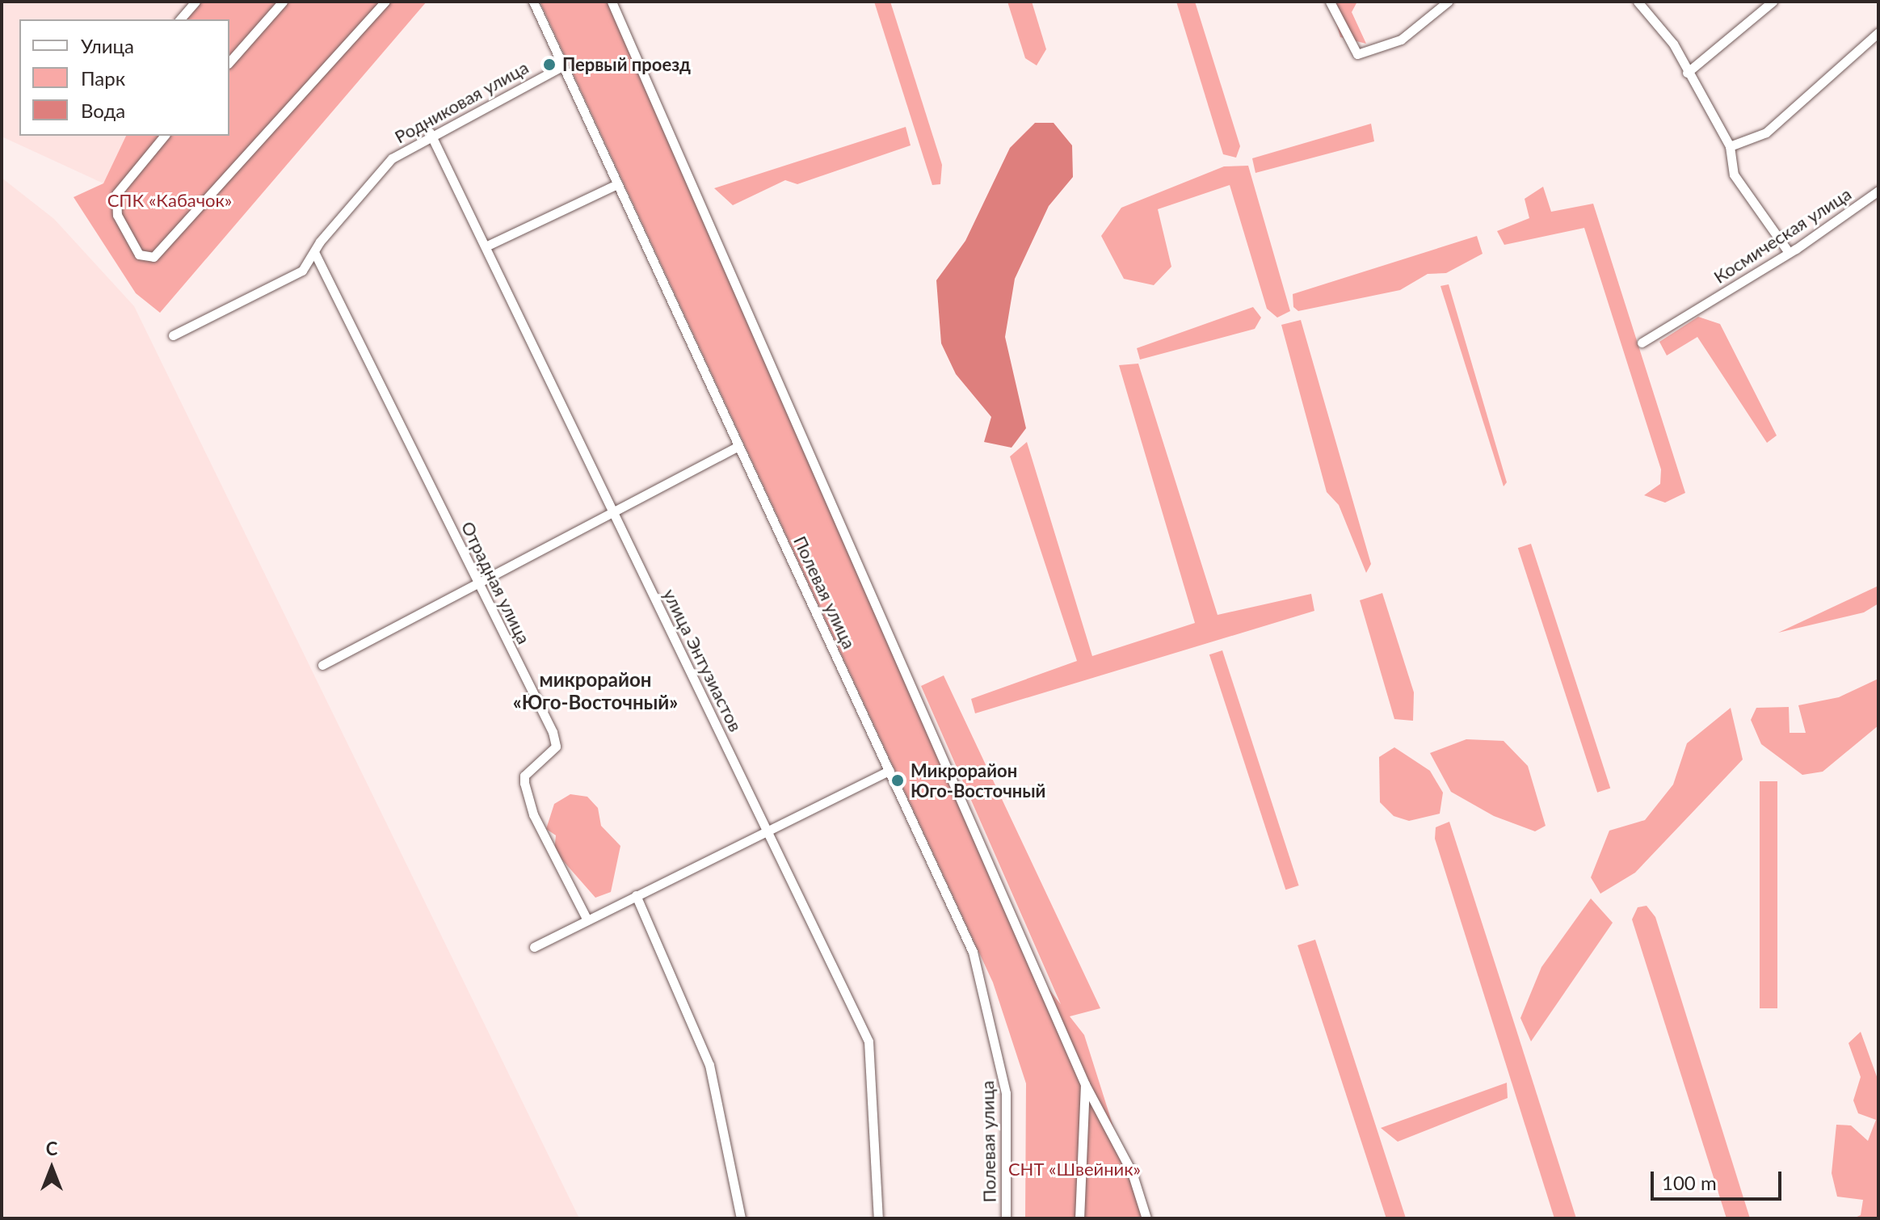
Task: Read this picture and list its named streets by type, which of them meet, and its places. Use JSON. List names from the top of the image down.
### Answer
{
  "streets": {
    "street": [
      "Родниковая улица",
      "Космическая улица",
      "Отрадная улица",
      "Полевая улица",
      "улица Энтузиастов"
    ]
  },
  "crossings": [
    ["Родниковая улица", "Отрадная улица"],
    ["Родниковая улица", "Полевая улица"],
    ["Родниковая улица", "улица Энтузиастов"]
  ],
  "districts": ["микрорайон «Юго-Восточный»"],
  "parks": ["СПК «Кабачок»", "СНТ «Швейник»"],
  "places": ["Первый проезд", "Микрорайон Юго-Восточный"],
  "legend": ["Улица", "Парк", "Вода"],
  "scale_bar": "100 m",
  "north": "top"
}
